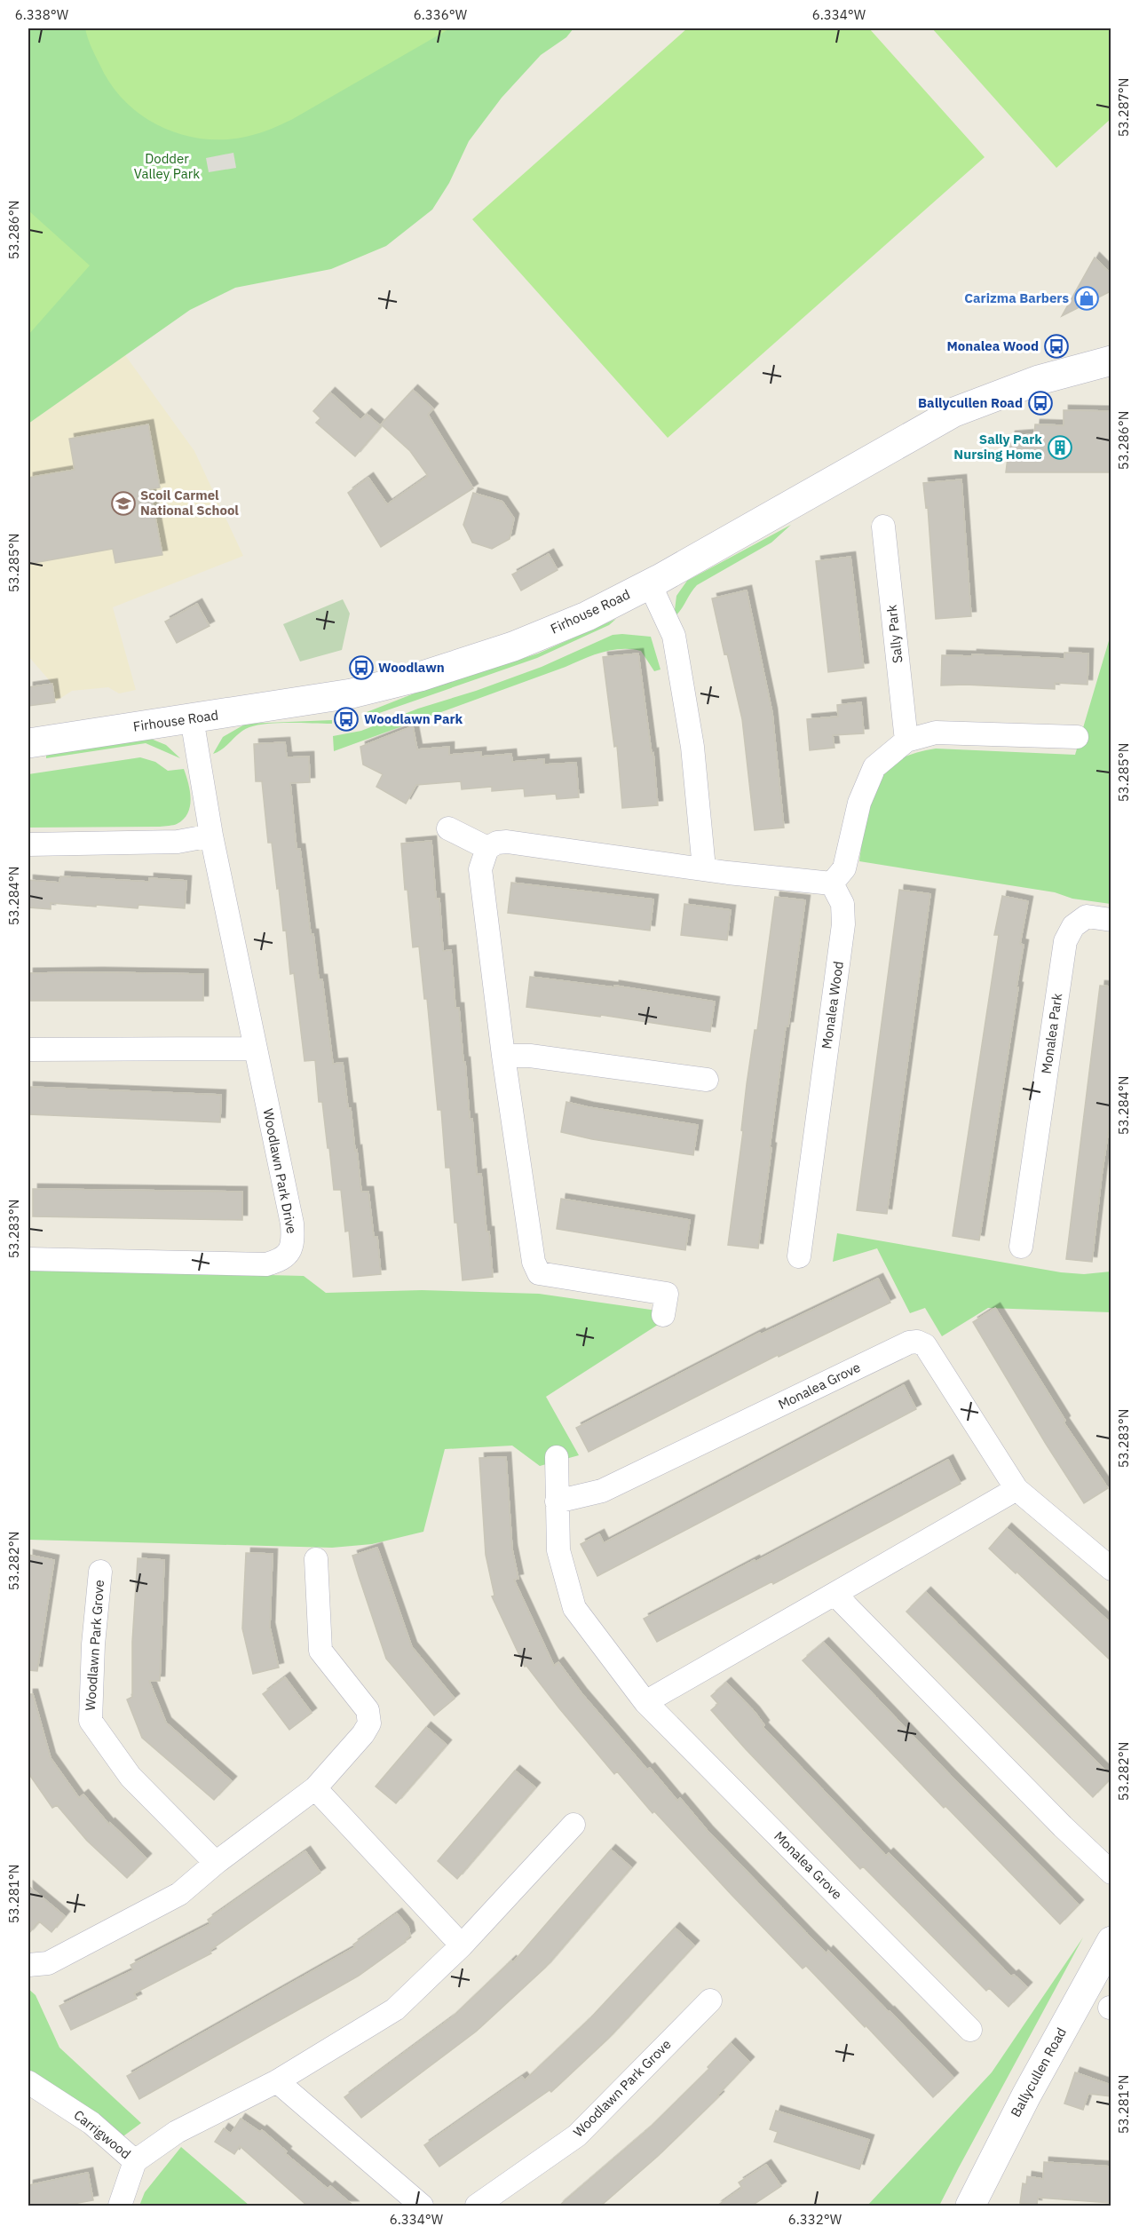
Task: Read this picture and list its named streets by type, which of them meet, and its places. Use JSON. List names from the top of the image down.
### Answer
{
  "streets": {
    "main road": ["Firhouse Road", "Ballycullen Road"],
    "street": [
      "Sally Park",
      "Monalea Wood",
      "Monalea Park",
      "Woodlawn Park Drive",
      "Monalea Grove",
      "Woodlawn Park Grove",
      "Carrigwood"
    ]
  },
  "crossings": [
    ["Firhouse Road", "Woodlawn Park Drive"]
  ],
  "parks": ["Dodder Valley Park"],
  "places": {
    "shop": ["Carizma Barbers"],
    "bus stop": [
      "Monalea Wood",
      "Ballycullen Road",
      "Woodlawn",
      "Woodlawn Park"
    ],
    "building": ["Sally Park Nursing Home"],
    "school or university": ["Scoil Carmel National School"]
  },
  "coordinates": [
    "6.338°W",
    "6.336°W",
    "6.334°W",
    "53.287°N",
    "53.286°N",
    "53.285°N",
    "53.284°N",
    "53.283°N",
    "53.282°N",
    "53.281°N",
    "6.332°W"
  ]
}
